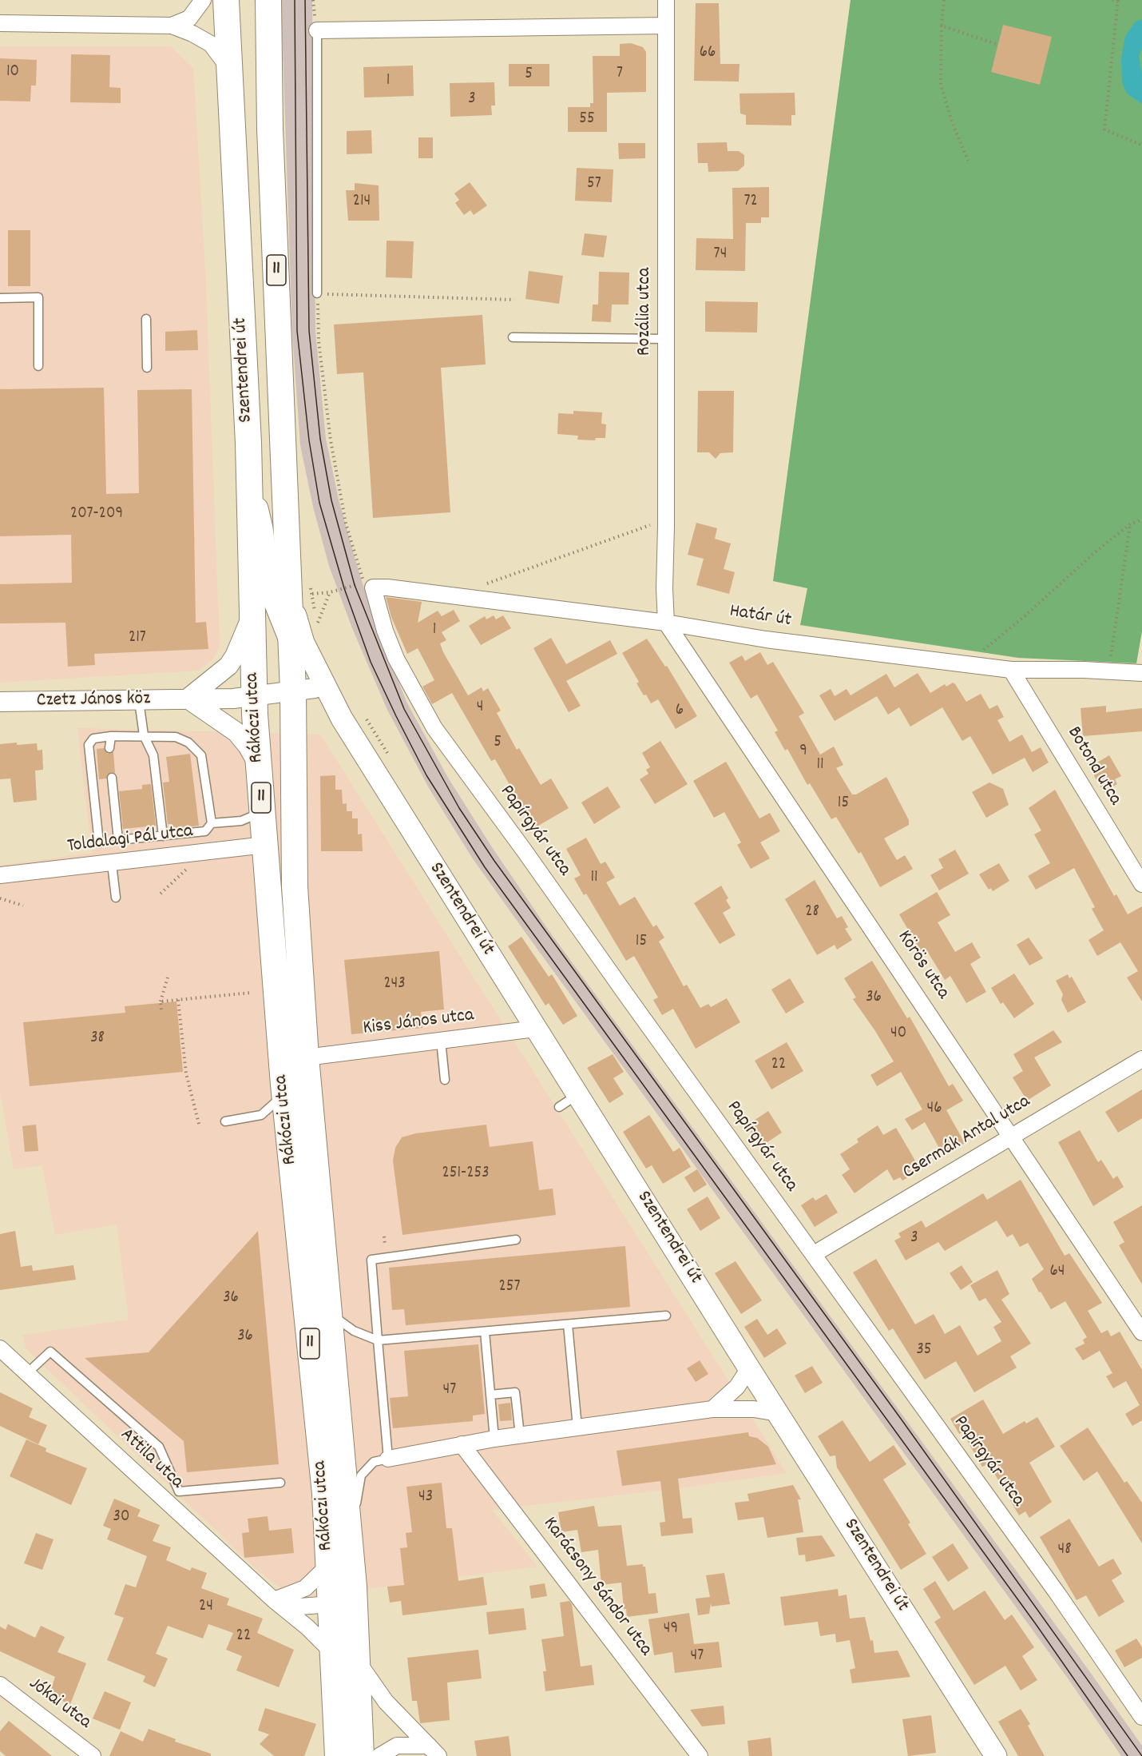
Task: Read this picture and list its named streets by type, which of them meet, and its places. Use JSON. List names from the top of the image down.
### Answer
{
  "streets": {
    "main road": ["11", "Szentendrei út", "Rákóczi utca"],
    "street": [
      "Rozália utca",
      "Határ út",
      "Czetz János köz",
      "Botond utca",
      "Papírgyár utca",
      "Toldalagi Pál utca",
      "Körös utca",
      "Kiss János utca",
      "Csermák Antal utca",
      "Attila utca",
      "Karácsony Sándor utca",
      "Jókai utca"
    ]
  },
  "crossings": [
    ["Rozália utca", "Határ út"],
    ["Rozália utca", "Körös utca"],
    ["Szentendrei út", "Czetz János köz"],
    ["Szentendrei út", "Rákóczi utca"],
    ["Szentendrei út", "Kiss János utca"],
    ["Határ út", "Botond utca"],
    ["Határ út", "Papírgyár utca"],
    ["Határ út", "Körös utca"],
    ["Czetz János köz", "Rákóczi utca"],
    ["Rákóczi utca", "Toldalagi Pál utca"],
    ["Rákóczi utca", "Kiss János utca"],
    ["Rákóczi utca", "Attila utca"],
    ["Papírgyár utca", "Csermák Antal utca"],
    ["Körös utca", "Csermák Antal utca"]
  ],
  "house_numbers": [
    "66",
    "10",
    "7",
    "5",
    "1",
    "3",
    "55",
    "57",
    "214",
    "72",
    "74",
    "207-209",
    "1",
    "217",
    "4",
    "6",
    "5",
    "9",
    "11",
    "15",
    "11",
    "28",
    "15",
    "243",
    "36",
    "40",
    "38",
    "22",
    "46",
    "251-253",
    "3",
    "64",
    "257",
    "36",
    "36",
    "35",
    "47",
    "43",
    "30",
    "48",
    "24",
    "49",
    "22",
    "47"
  ]
}
